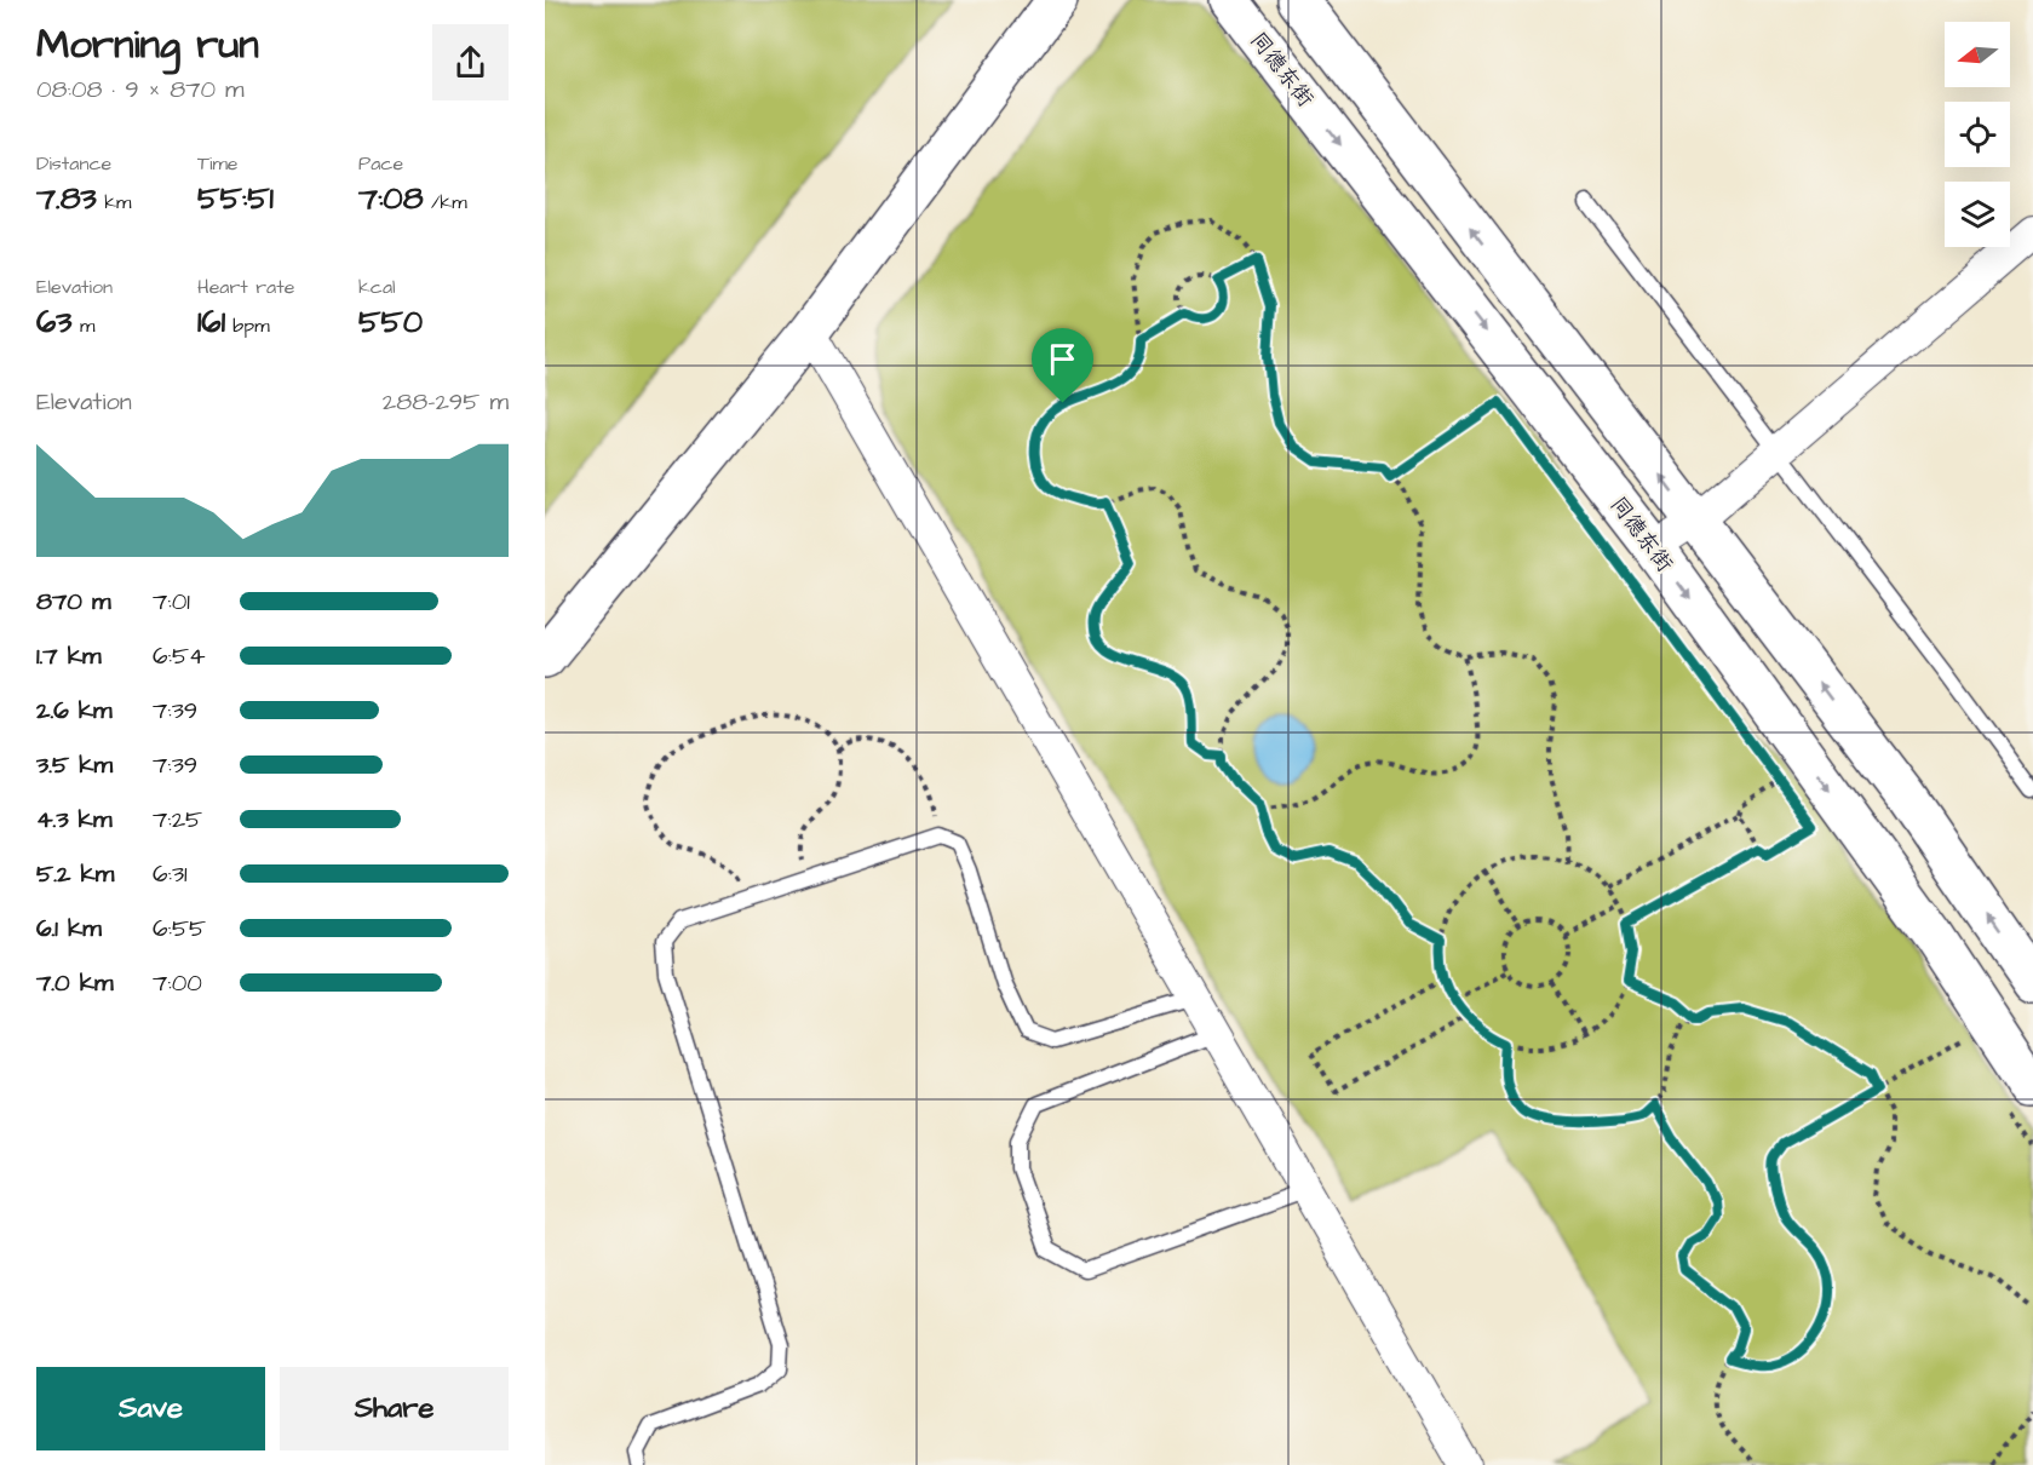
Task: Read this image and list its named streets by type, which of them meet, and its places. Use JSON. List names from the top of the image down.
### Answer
{
  "streets": {
    "main road": ["同德东街"]
  },
  "north": "left",
  "page": {
    "heading": ["Morning run", "08:08 · 9 × 870 m"],
    "stats": [
      ["Distance", "7.83 km"],
      ["Time", "55:51"],
      ["Pace", "7:08 /km"],
      ["Elevation", "63 m"],
      ["Heart rate", "161 bpm"],
      ["kcal", "550"]
    ],
    "chart": ["Elevation", "288–295 m"],
    "list": [
      {
        "name": "870 m",
        "note": "7:01"
      },
      {
        "name": "1.7 km",
        "note": "6:54"
      },
      {
        "name": "2.6 km",
        "note": "7:39"
      },
      {
        "name": "3.5 km",
        "note": "7:39"
      },
      {
        "name": "4.3 km",
        "note": "7:25"
      },
      {
        "name": "5.2 km",
        "note": "6:31"
      },
      {
        "name": "6.1 km",
        "note": "6:55"
      },
      {
        "name": "7.0 km",
        "note": "7:00"
      }
    ],
    "buttons": ["Save", "Share"]
  }
}
